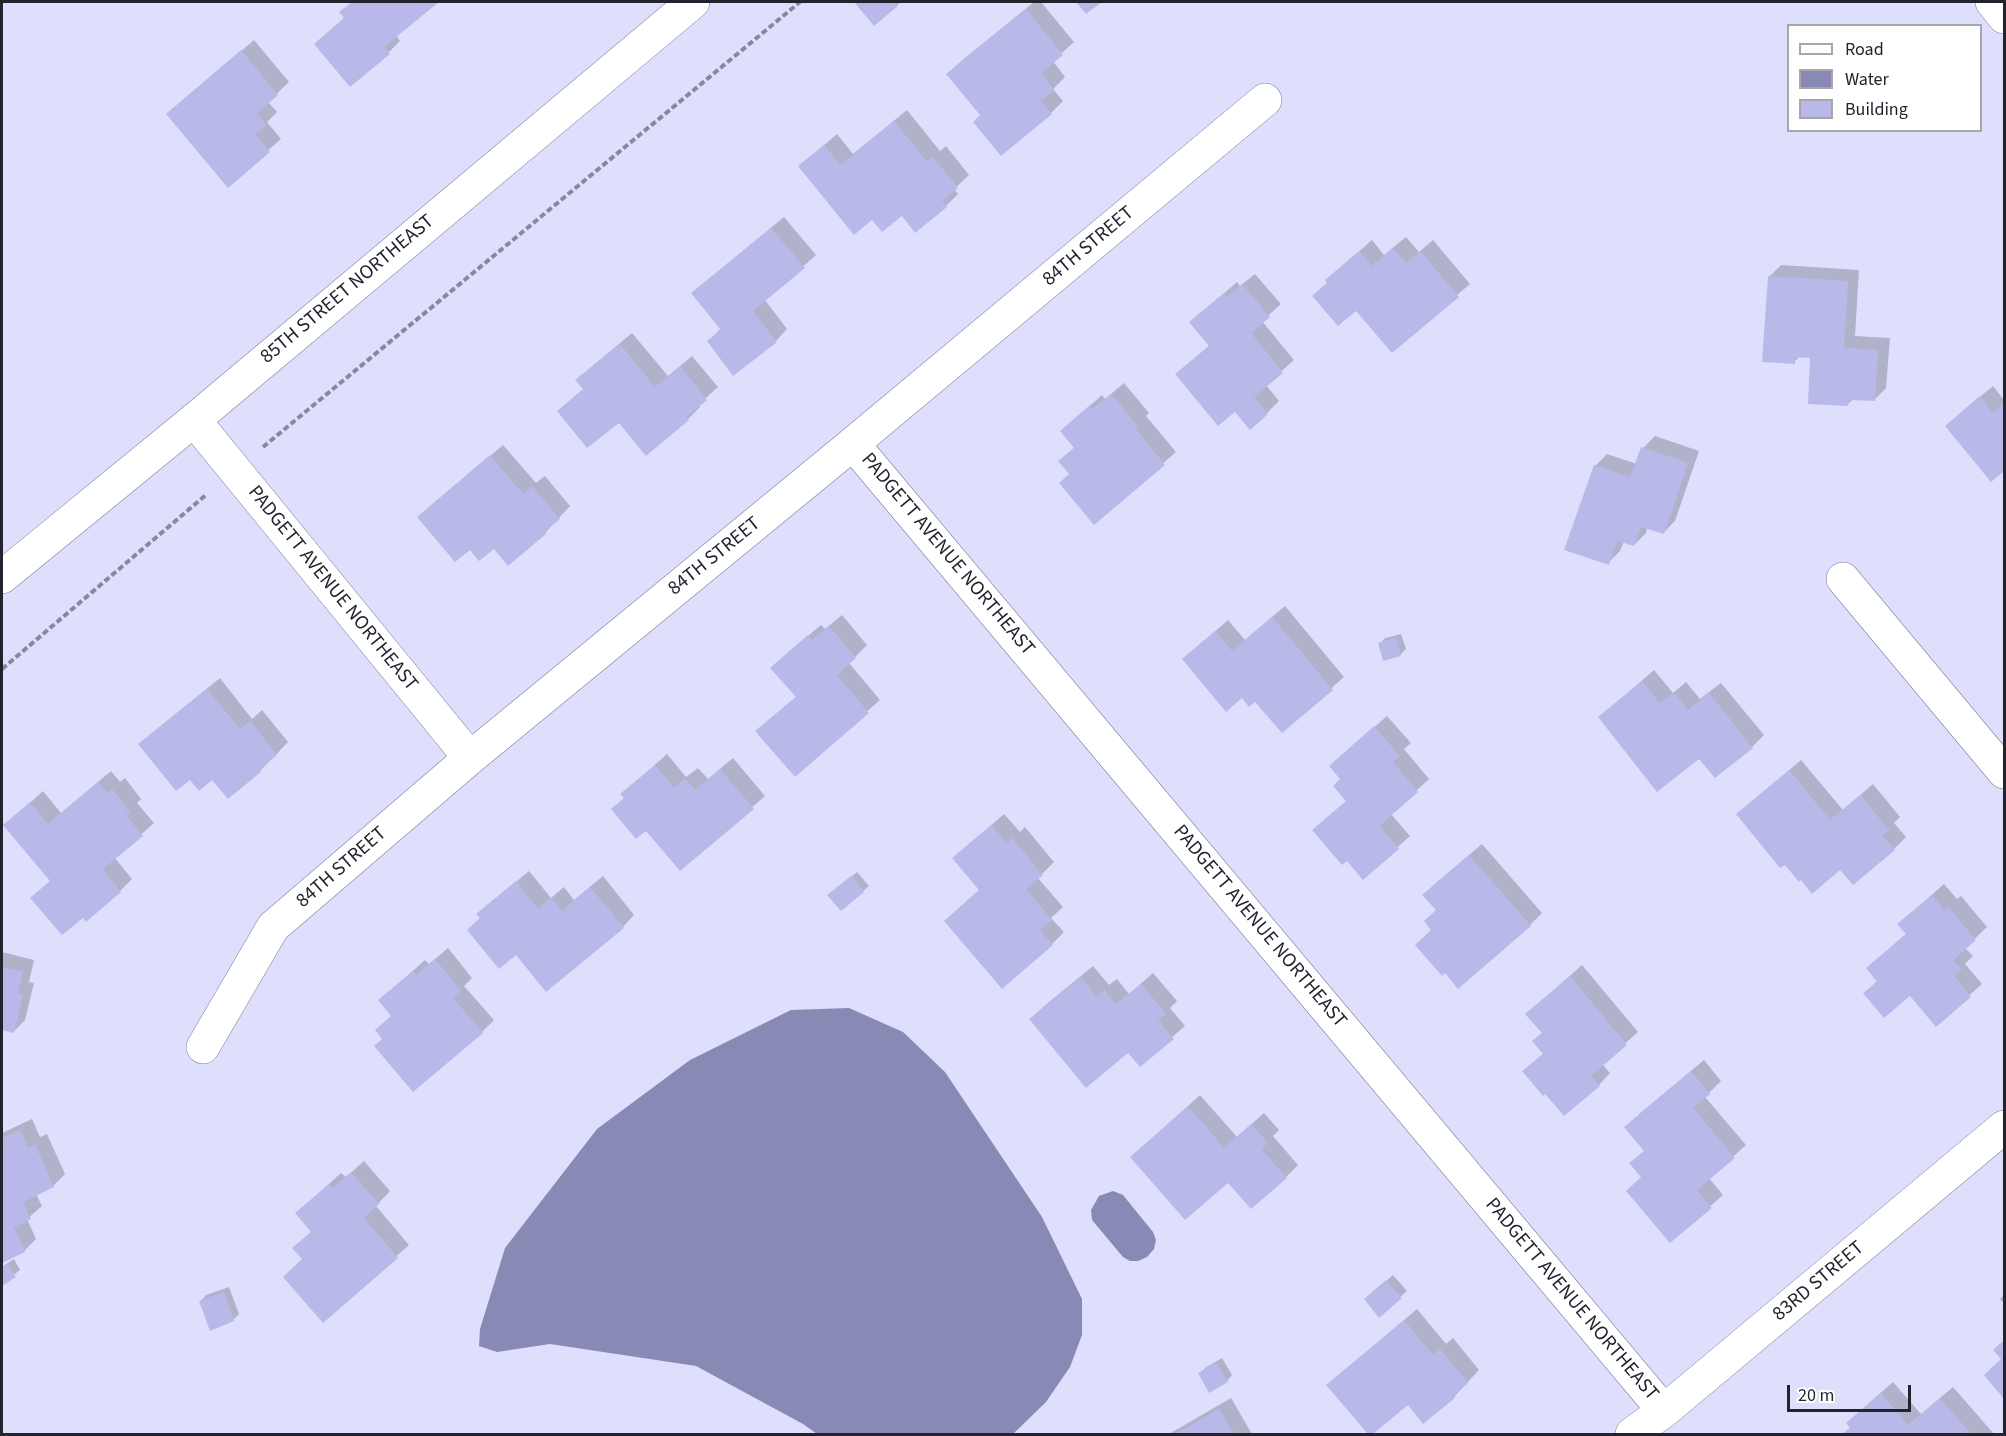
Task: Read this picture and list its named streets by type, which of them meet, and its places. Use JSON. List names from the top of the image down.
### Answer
{
  "streets": {
    "street": [
      "84TH STREET",
      "85TH STREET NORTHEAST",
      "PADGETT AVENUE NORTHEAST",
      "83RD STREET"
    ]
  },
  "crossings": [
    ["84TH STREET", "PADGETT AVENUE NORTHEAST"],
    ["85TH STREET NORTHEAST", "PADGETT AVENUE NORTHEAST"],
    ["PADGETT AVENUE NORTHEAST", "83RD STREET"]
  ],
  "legend": ["Road", "Water", "Building"],
  "scale_bar": "20 m"
}
